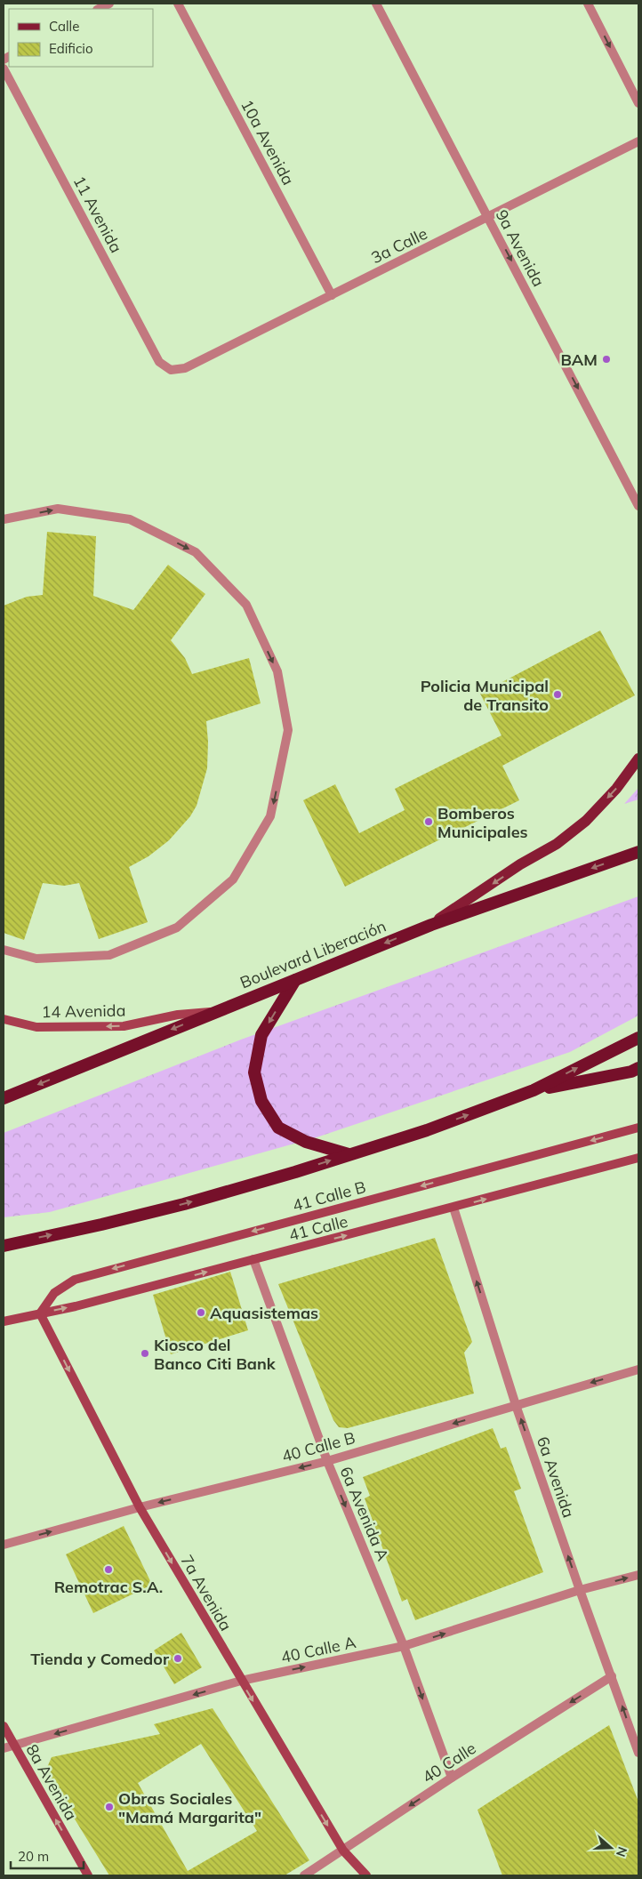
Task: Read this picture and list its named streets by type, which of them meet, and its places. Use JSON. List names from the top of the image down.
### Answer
{
  "streets": {
    "highway": ["Boulevard Liberación"],
    "main road": [
      "14 Avenida",
      "41 Calle B",
      "41 Calle",
      "7a Avenida",
      "8a Avenida"
    ],
    "street": [
      "10a Avenida",
      "11 Avenida",
      "3a Calle",
      "9a Avenida",
      "40 Calle B",
      "6a Avenida",
      "6a Avenida A",
      "40 Calle A",
      "40 Calle"
    ]
  },
  "crossings": [
    ["10a Avenida", "3a Calle"],
    ["11 Avenida", "3a Calle"],
    ["3a Calle", "9a Avenida"],
    ["Boulevard Liberación", "14 Avenida"],
    ["41 Calle B", "41 Calle"],
    ["41 Calle B", "7a Avenida"],
    ["41 Calle", "6a Avenida"],
    ["41 Calle", "6a Avenida A"],
    ["41 Calle", "7a Avenida"],
    ["40 Calle B", "6a Avenida"],
    ["40 Calle B", "6a Avenida A"],
    ["40 Calle B", "7a Avenida"],
    ["6a Avenida", "40 Calle A"],
    ["6a Avenida", "40 Calle"],
    ["6a Avenida A", "40 Calle A"],
    ["6a Avenida A", "40 Calle"],
    ["7a Avenida", "40 Calle A"],
    ["7a Avenida", "40 Calle"],
    ["40 Calle A", "8a Avenida"]
  ],
  "one_way": [
    "9a Avenida",
    "Boulevard Liberación",
    "14 Avenida",
    "41 Calle B",
    "41 Calle",
    "6a Avenida",
    "6a Avenida A",
    "7a Avenida",
    "40 Calle",
    "8a Avenida"
  ],
  "places": [
    "BAM",
    "Policia Municipal de Transito",
    "Bomberos Municipales",
    "Aquasistemas",
    "Kiosco del Banco Citi Bank",
    "Remotrac S.A.",
    "Tienda y Comedor",
    "Obras Sociales \"Mamá Margarita\""
  ],
  "legend": ["Calle", "Edificio"],
  "scale_bar": "20 m",
  "north": "right"
}
